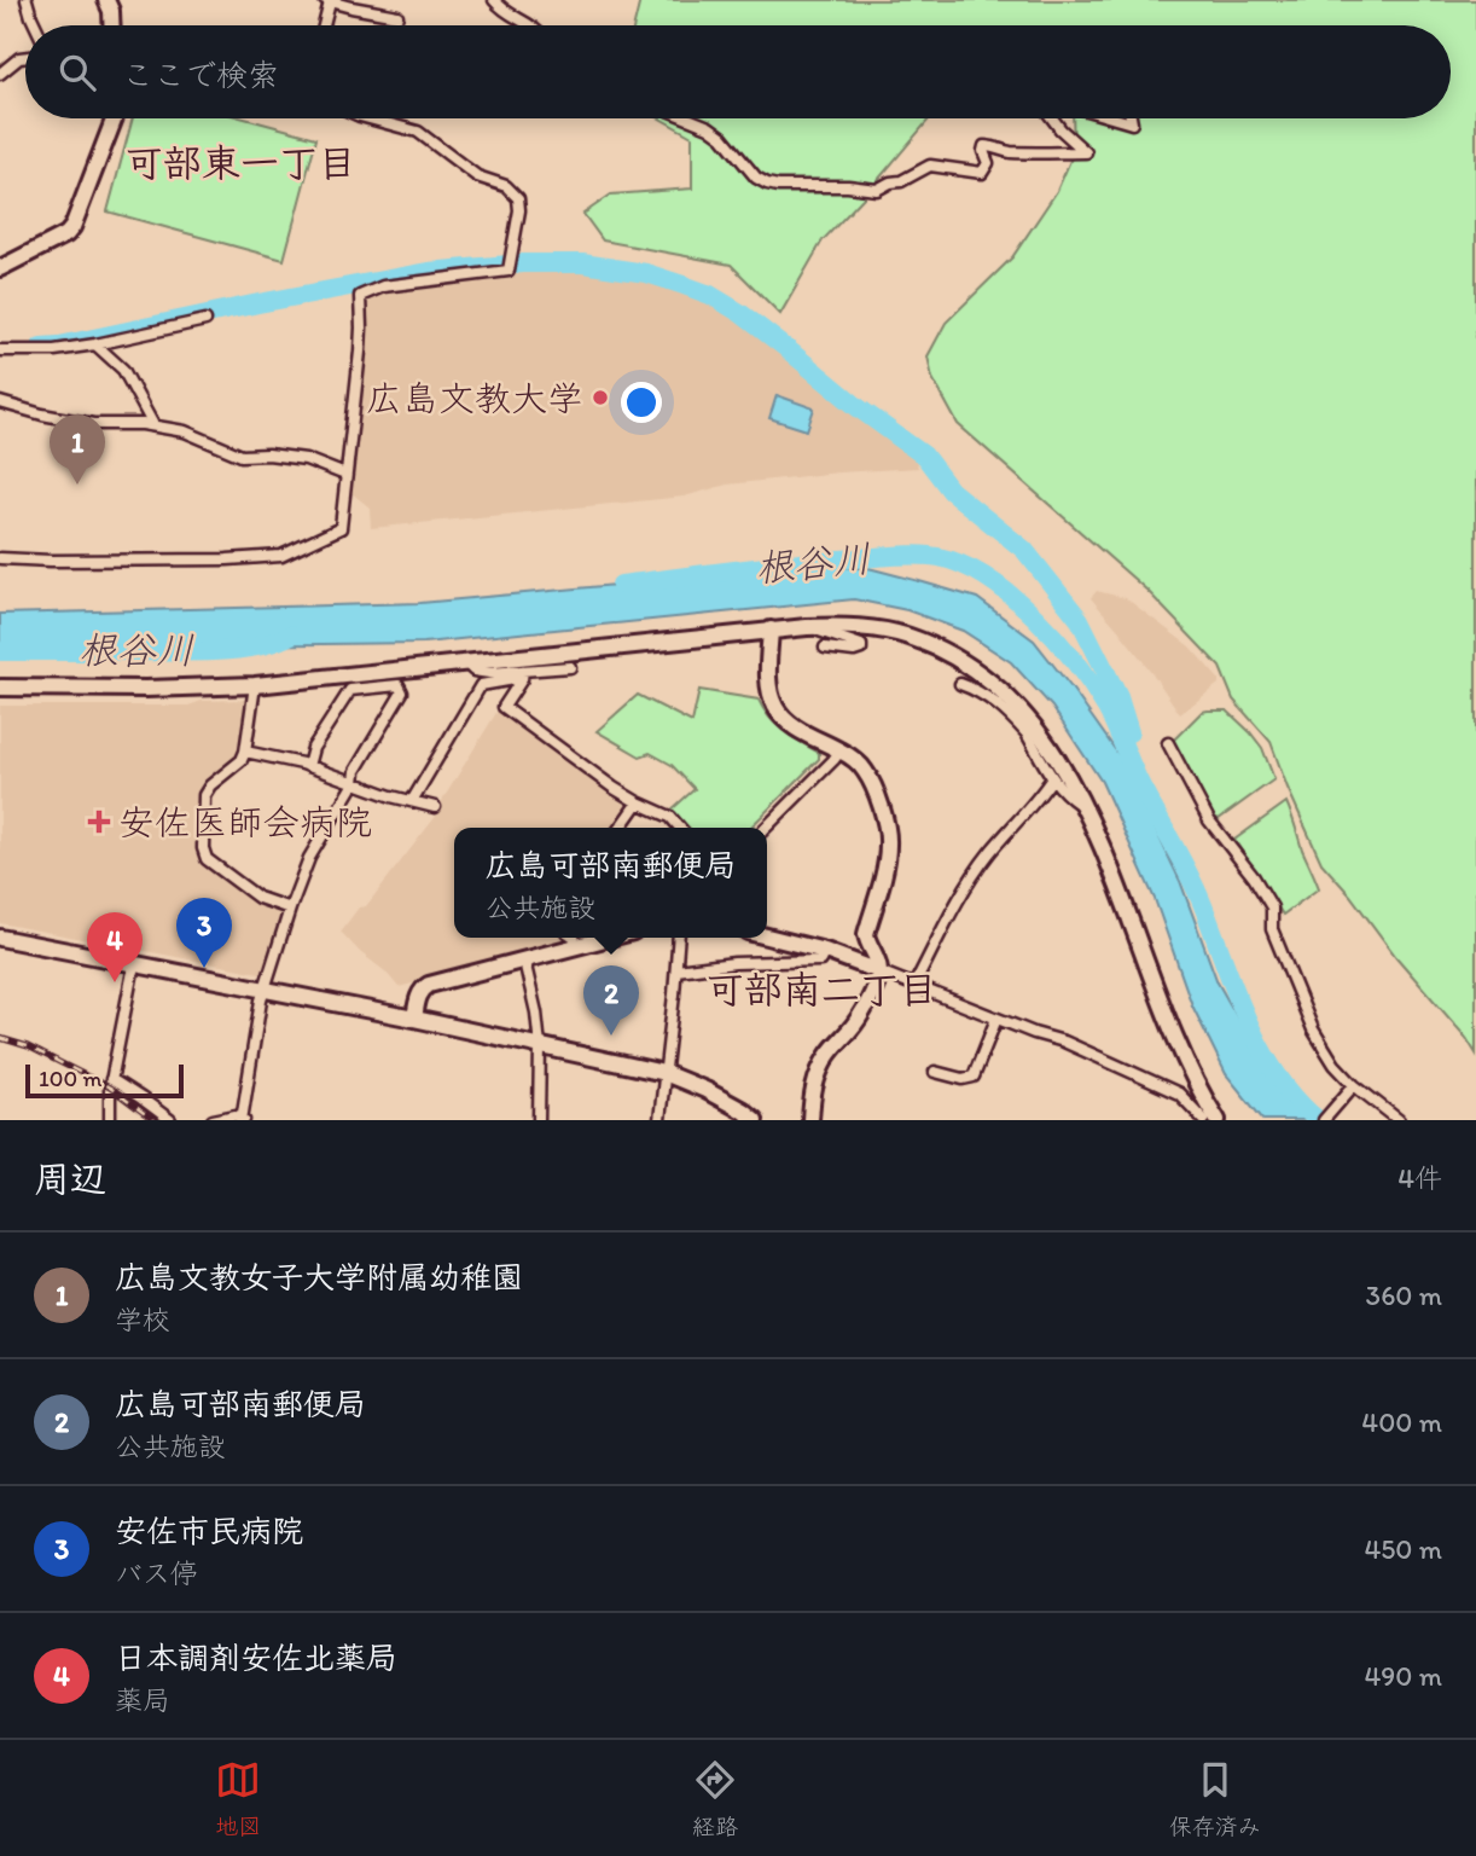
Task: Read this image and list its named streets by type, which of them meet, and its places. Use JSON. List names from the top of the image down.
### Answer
{
  "districts": ["可部東一丁目", "可部南二丁目"],
  "water": ["根谷川"],
  "places": {
    "other": ["広島文教大学"],
    "health": ["安佐医師会病院"]
  },
  "scale_bar": "100 m",
  "page": {
    "search": "ここで検索",
    "pins": [
      "1",
      "3",
      "4",
      "2"
    ],
    "popup": ["広島可部南郵便局", "公共施設"],
    "scale": "100 m",
    "heading": ["周辺", "4件"],
    "list": [
      {
        "mark": "1",
        "name": "広島文教女子大学附属幼稚園",
        "note": "学校",
        "value": "360 m"
      },
      {
        "mark": "2",
        "name": "広島可部南郵便局",
        "note": "公共施設",
        "value": "400 m"
      },
      {
        "mark": "3",
        "name": "安佐市民病院",
        "note": "バス停",
        "value": "450 m"
      },
      {
        "mark": "4",
        "name": "日本調剤安佐北薬局",
        "note": "薬局",
        "value": "490 m"
      }
    ],
    "nav": ["地図", "経路", "保存済み"]
  }
}
